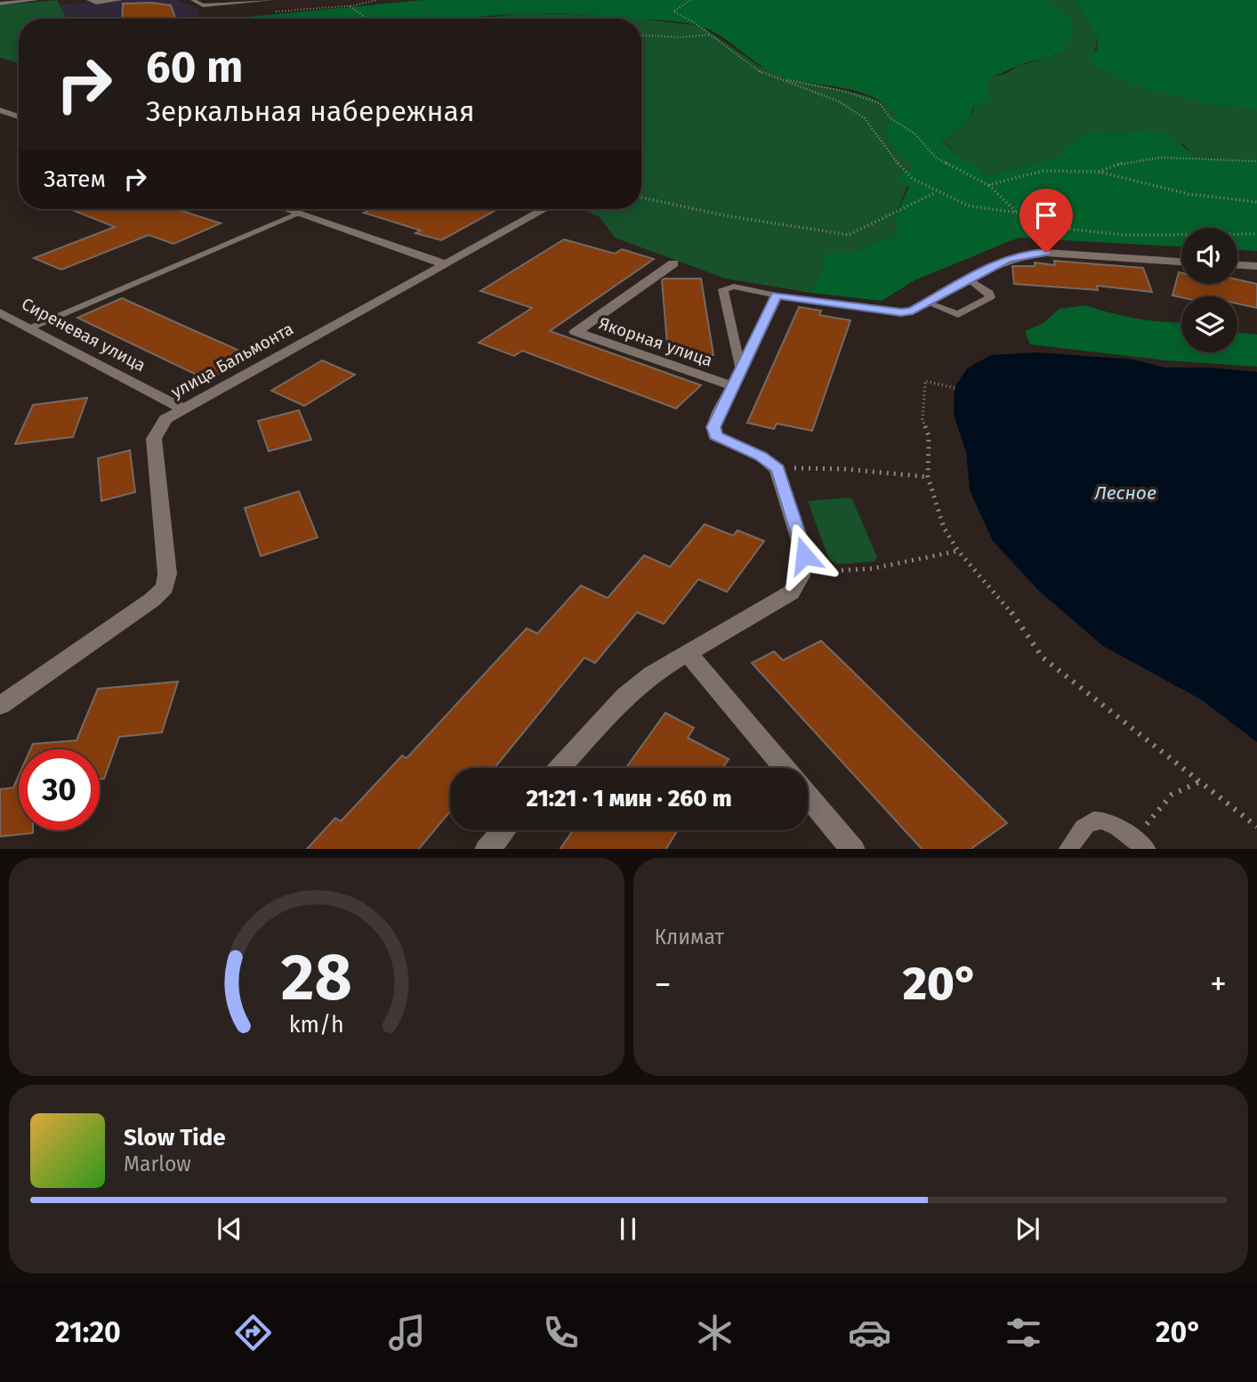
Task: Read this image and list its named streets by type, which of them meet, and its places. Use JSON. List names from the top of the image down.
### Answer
{
  "streets": {
    "street": ["Сиреневая улица", "Якорная улица", "улица Бальмонта"]
  },
  "crossings": [
    ["Сиреневая улица", "улица Бальмонта"]
  ],
  "water": ["Лесное"],
  "page": {
    "turn": ["60 m", "Зеркальная набережная"],
    "then": "Затем",
    "limit": "30",
    "trip": "21:21 · 1 мин · 260 m",
    "tile": "Климат",
    "heat": ["−", "20°", "+"],
    "song": ["Slow Tide", "Marlow"],
    "tabs": ["21:20", "20°"],
    "gauge": ["28", "km/h"]
  }
}
